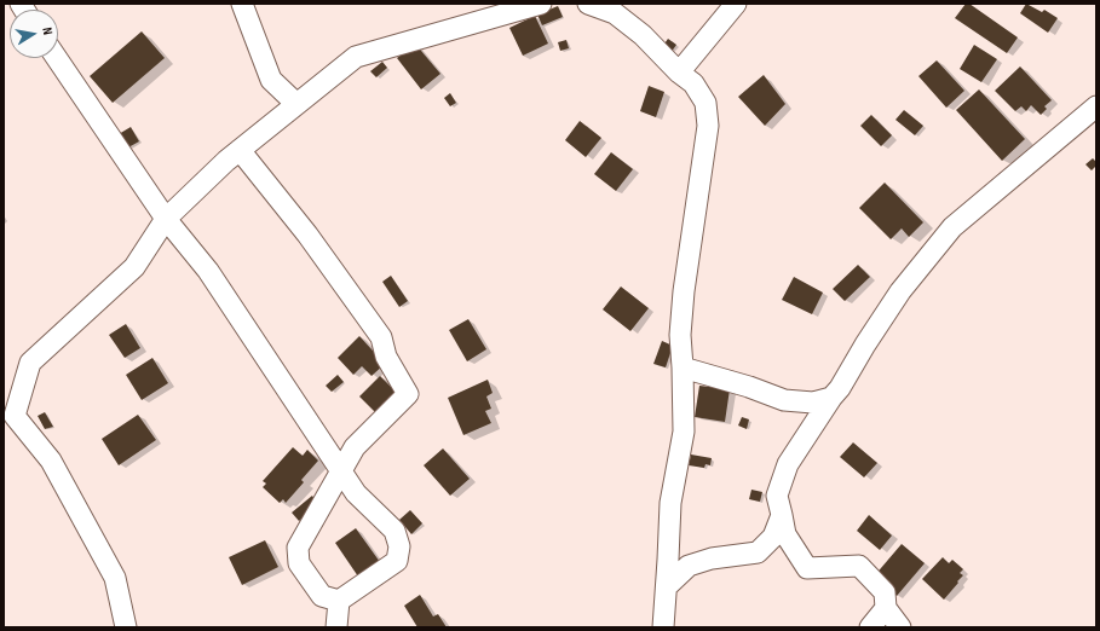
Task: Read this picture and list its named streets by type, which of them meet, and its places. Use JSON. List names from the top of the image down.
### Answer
{
  "north": "right"
}
